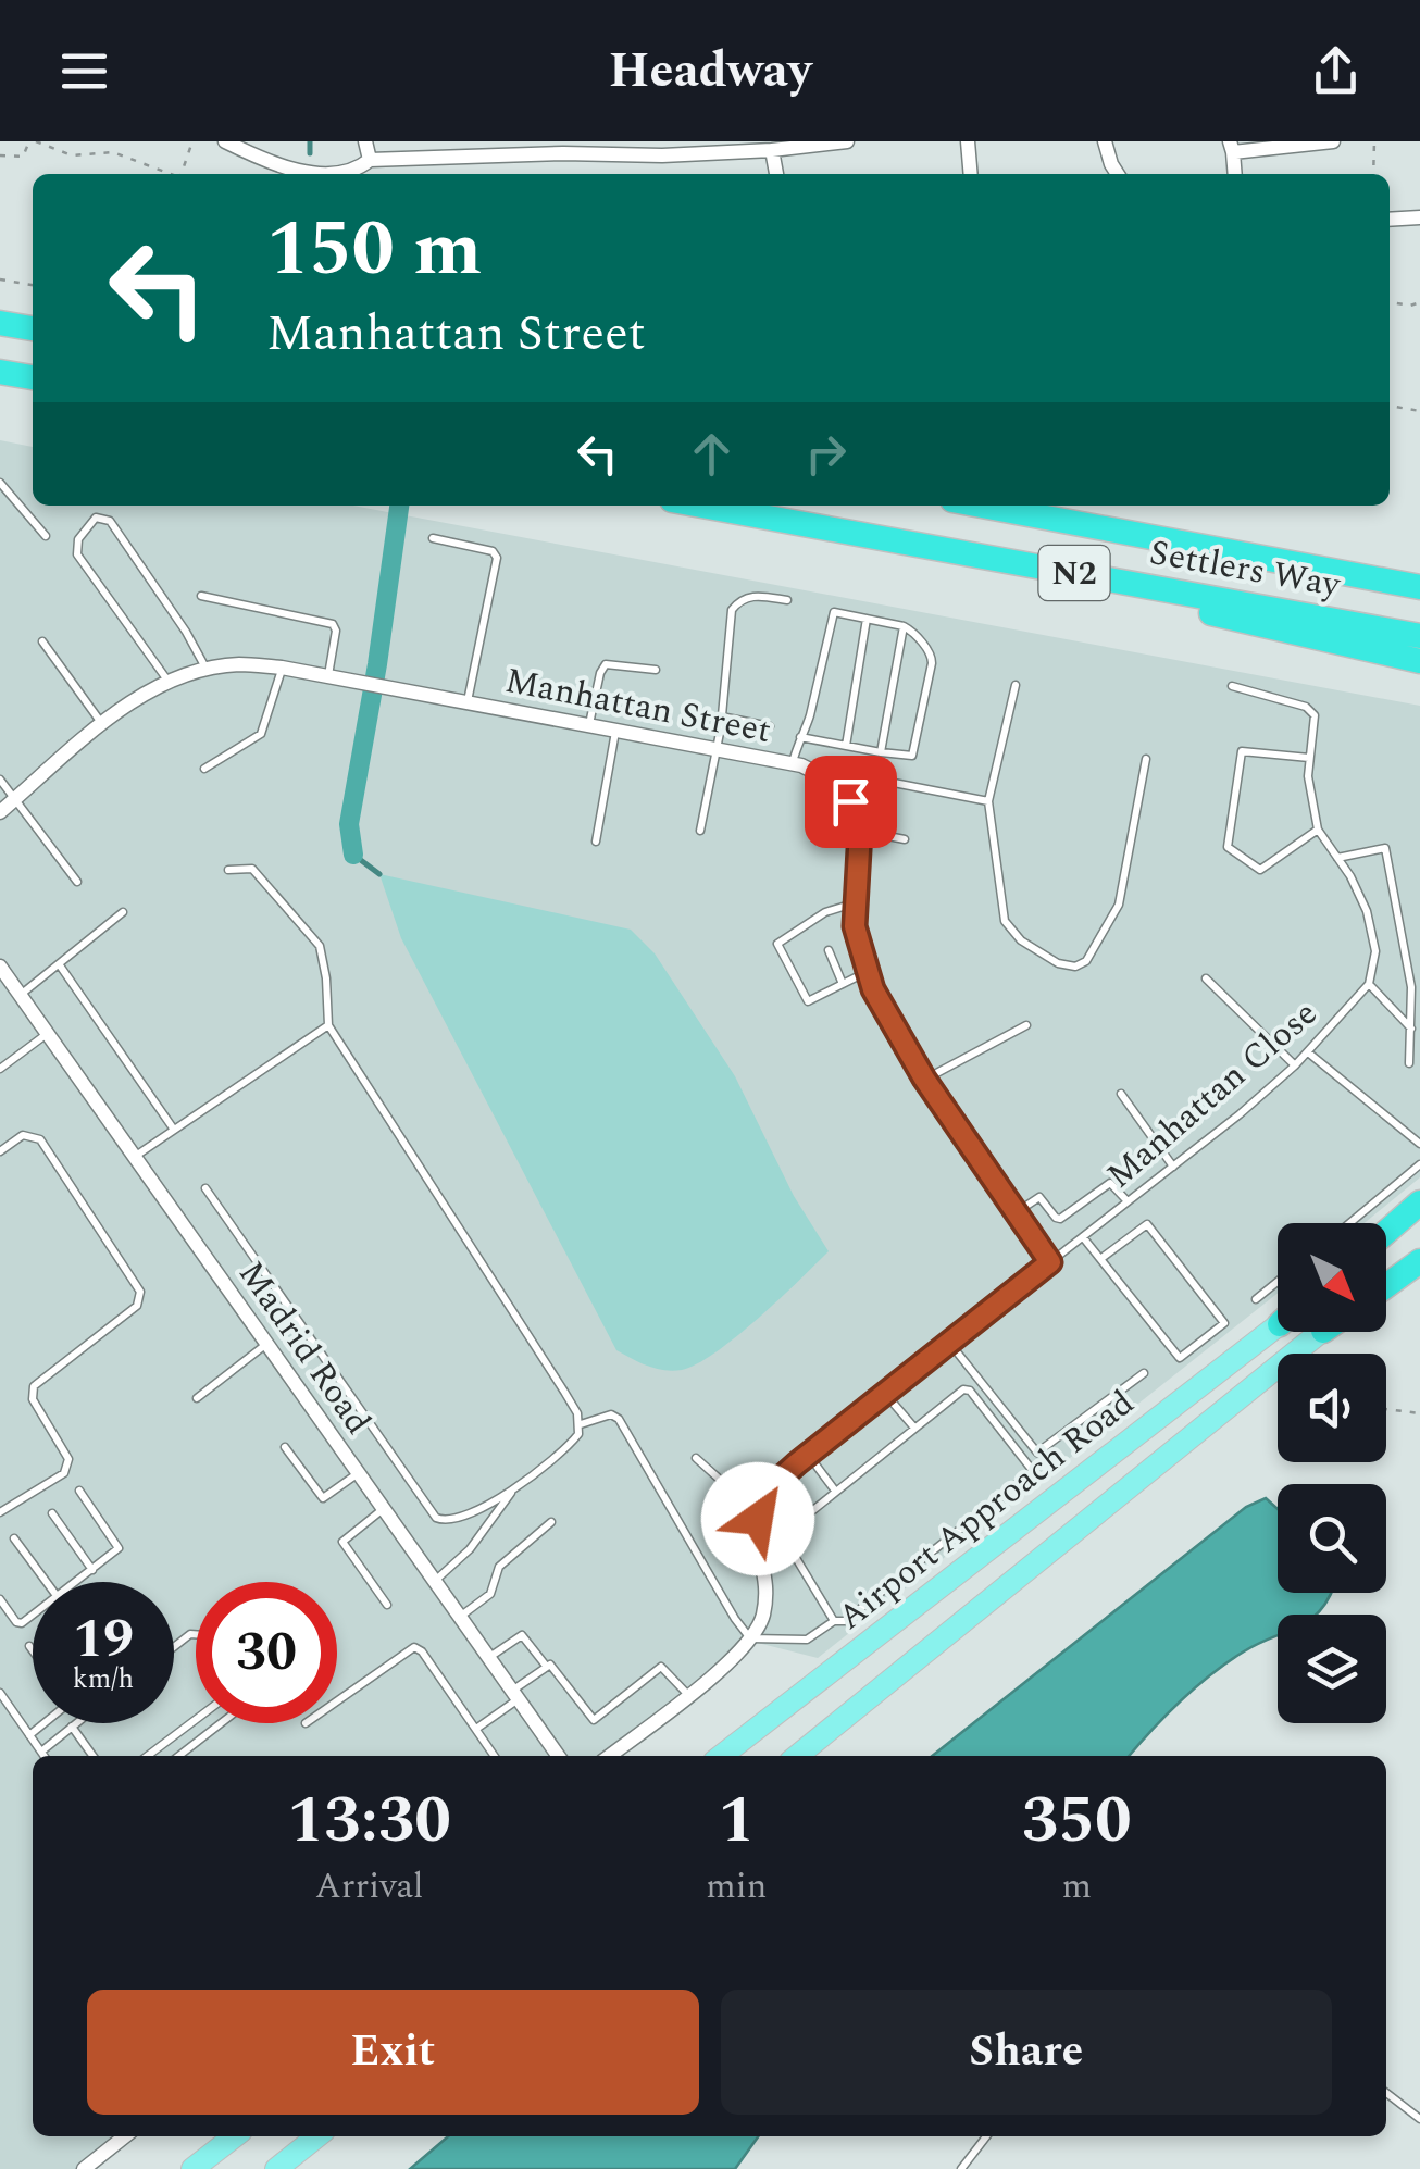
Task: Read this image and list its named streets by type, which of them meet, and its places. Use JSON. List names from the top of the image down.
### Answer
{
  "streets": {
    "highway": ["Settlers Way", "N2"],
    "main road": ["Airport Approach Road"],
    "street": ["Manhattan Street", "Madrid Road"],
    "lane": ["Manhattan Close"]
  },
  "north": "bottom right",
  "page": {
    "header": "Headway",
    "turn": ["150 m", "Manhattan Street"],
    "speed": "19 km/h",
    "limit": "30",
    "eta": [
      "13:30",
      "Arrival",
      "1",
      "min",
      "350",
      "m"
    ],
    "buttons": ["Exit", "Share"]
  }
}
